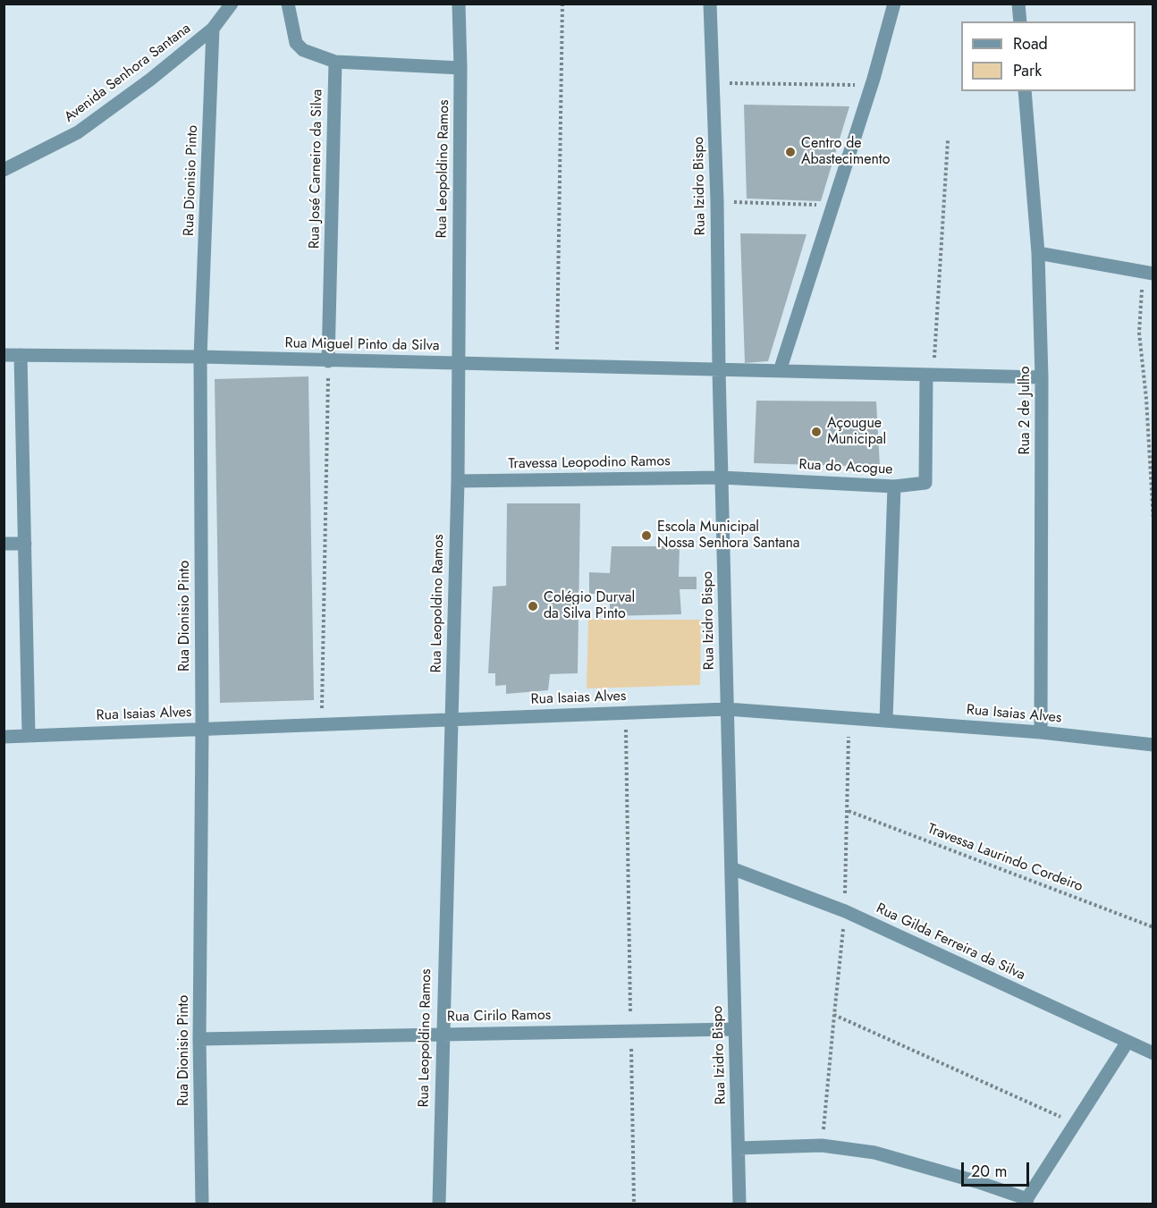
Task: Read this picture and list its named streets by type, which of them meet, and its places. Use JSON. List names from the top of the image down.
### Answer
{
  "streets": {
    "street": [
      "Avenida Senhora Santana",
      "Rua José Carneiro da Silva",
      "Rua Leopoldino Ramos",
      "Rua Dionisio Pinto",
      "Rua Izidro Bispo",
      "Rua Miguel Pinto da Silva",
      "Rua 2 de Julho",
      "Travessa Leopodino Ramos",
      "Rua do Acogue",
      "Rua Isaias Alves",
      "Rua Gilda Ferreira da Silva",
      "Rua Cirilo Ramos"
    ],
    "path": ["Travessa Laurindo Cordeiro"]
  },
  "crossings": [
    ["Avenida Senhora Santana", "Rua Dionisio Pinto"],
    ["Rua José Carneiro da Silva", "Rua Miguel Pinto da Silva"],
    ["Rua Leopoldino Ramos", "Rua Miguel Pinto da Silva"],
    ["Rua Leopoldino Ramos", "Travessa Leopodino Ramos"],
    ["Rua Leopoldino Ramos", "Rua Isaias Alves"],
    ["Rua Leopoldino Ramos", "Rua Cirilo Ramos"],
    ["Rua Dionisio Pinto", "Rua Miguel Pinto da Silva"],
    ["Rua Dionisio Pinto", "Rua Isaias Alves"],
    ["Rua Dionisio Pinto", "Rua Cirilo Ramos"],
    ["Rua Izidro Bispo", "Rua Miguel Pinto da Silva"],
    ["Rua Izidro Bispo", "Travessa Leopodino Ramos"],
    ["Rua Izidro Bispo", "Rua do Acogue"],
    ["Rua Izidro Bispo", "Rua Isaias Alves"],
    ["Rua Izidro Bispo", "Rua Gilda Ferreira da Silva"],
    ["Rua Izidro Bispo", "Rua Cirilo Ramos"],
    ["Rua 2 de Julho", "Rua Isaias Alves"],
    ["Travessa Leopodino Ramos", "Rua do Acogue"]
  ],
  "places": [
    "Centro de Abastecimento",
    "Açougue Municipal",
    "Escola Municipal Nossa Senhora Santana",
    "Colégio Durval da Silva Pinto"
  ],
  "legend": ["Road", "Park"],
  "scale_bar": "20 m"
}
